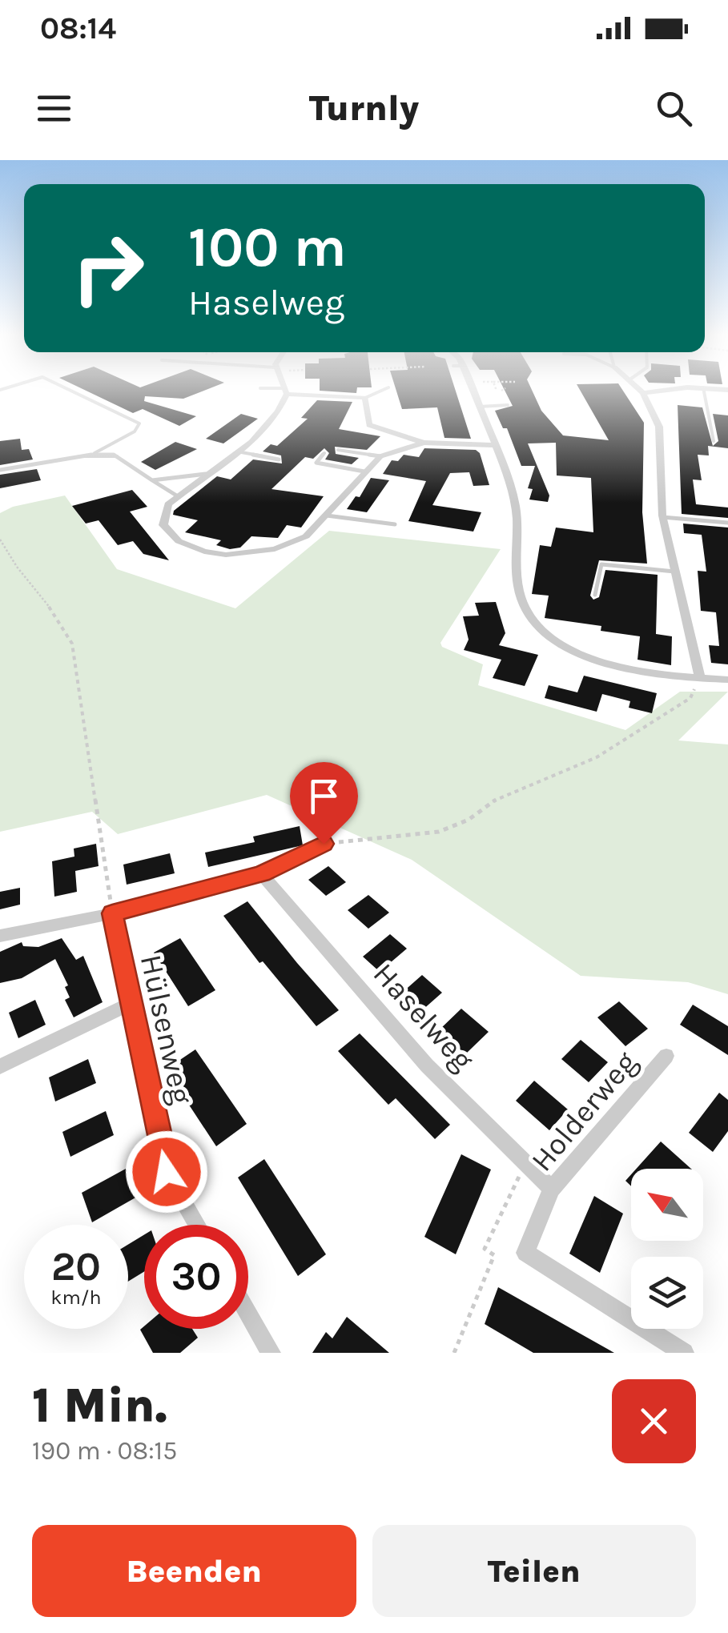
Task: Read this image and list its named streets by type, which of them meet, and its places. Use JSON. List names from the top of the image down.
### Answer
{
  "streets": {
    "street": ["Haselweg", "Hülsenweg", "Holderweg"]
  },
  "crossings": [
    ["Haselweg", "Holderweg"]
  ],
  "north": "top left",
  "page": {
    "status": "08:14",
    "header": "Turnly",
    "turn": ["100 m", "Haselweg"],
    "speed": "20 km/h",
    "limit": "30",
    "heading": ["1 Min.", "190 m · 08:15"],
    "buttons": ["Beenden", "Teilen"]
  }
}
